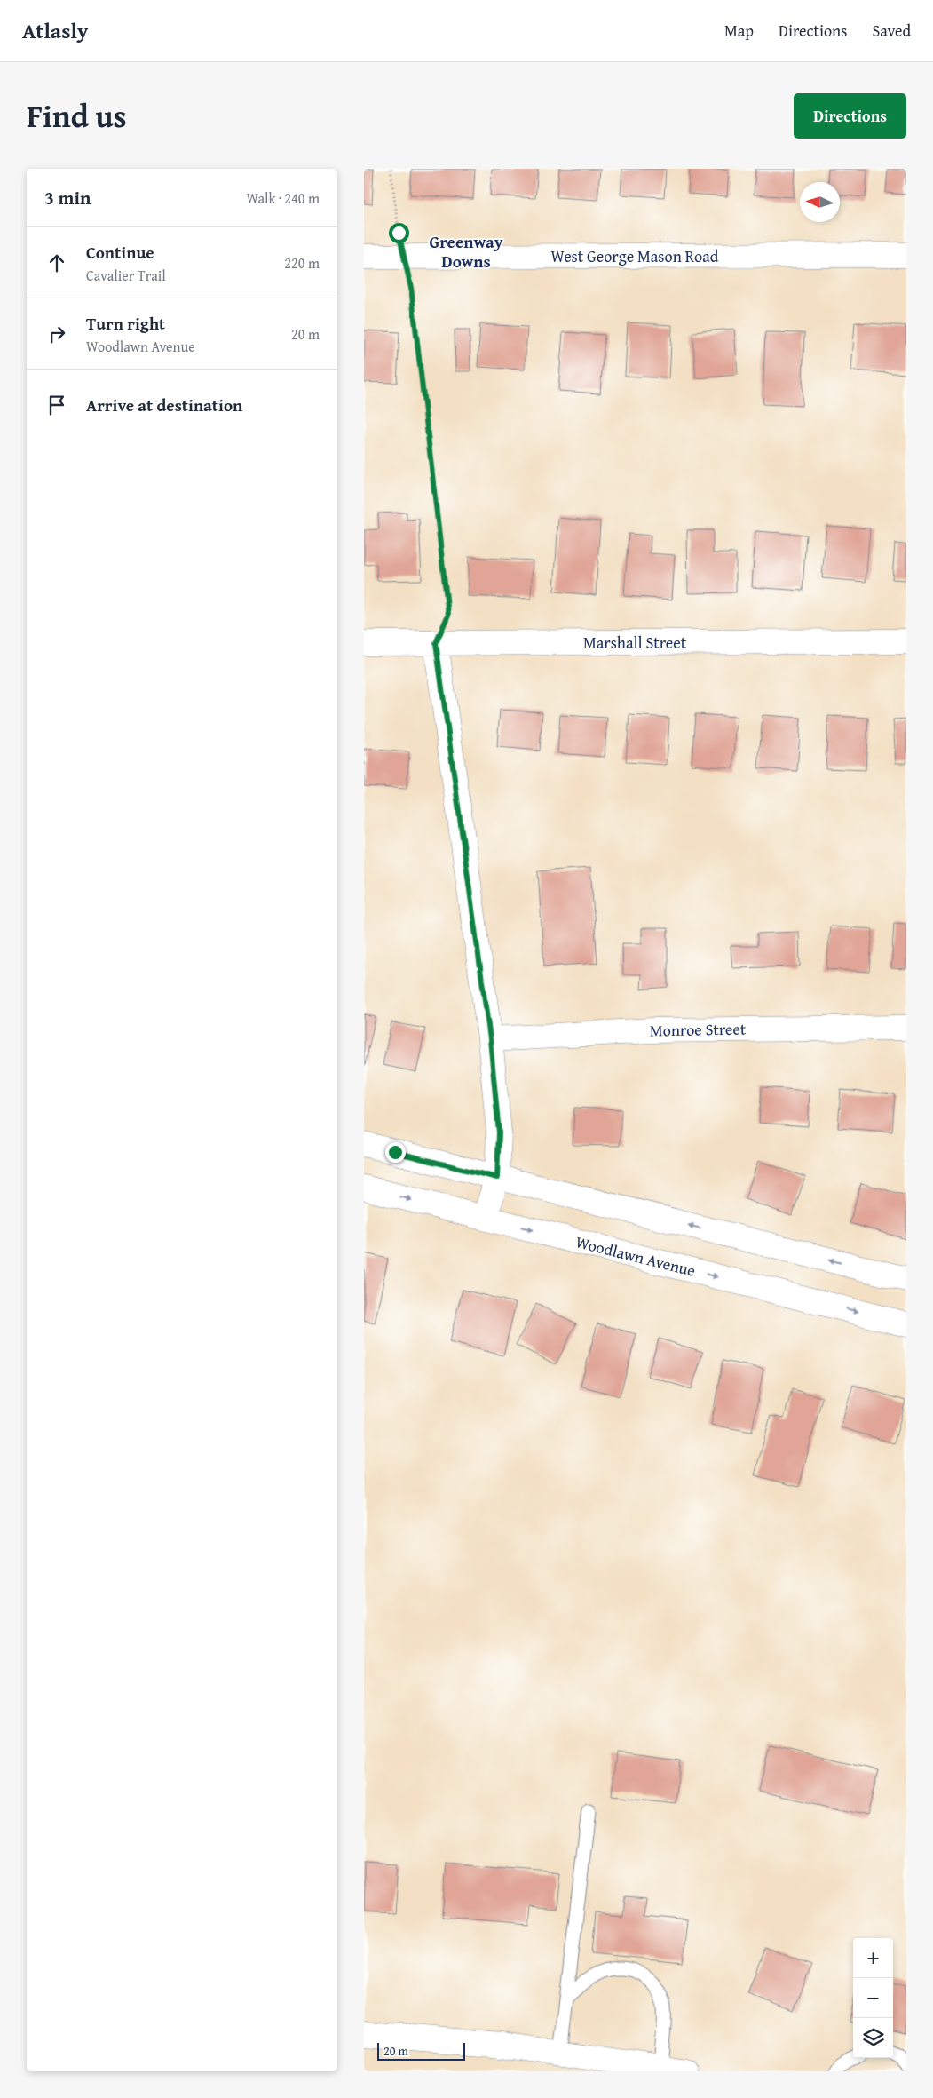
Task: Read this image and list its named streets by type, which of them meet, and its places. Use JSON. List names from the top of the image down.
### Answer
{
  "streets": {
    "street": [
      "West George Mason Road",
      "Marshall Street",
      "Monroe Street",
      "Woodlawn Avenue"
    ]
  },
  "districts": ["Greenway Downs"],
  "scale_bar": "20 m",
  "north": "left",
  "page": {
    "header": "Atlasly",
    "nav": ["Map", "Directions", "Saved"],
    "title": "Find us",
    "buttons": "Directions",
    "heading": ["3 min", "Walk · 240 m"],
    "list": [
      ["Continue", "Cavalier Trail", "220 m"],
      ["Turn right", "Woodlawn Avenue", "20 m"],
      "Arrive at destination"
    ],
    "map_buttons": ["+", "−"],
    "scale": "20 m"
  }
}
